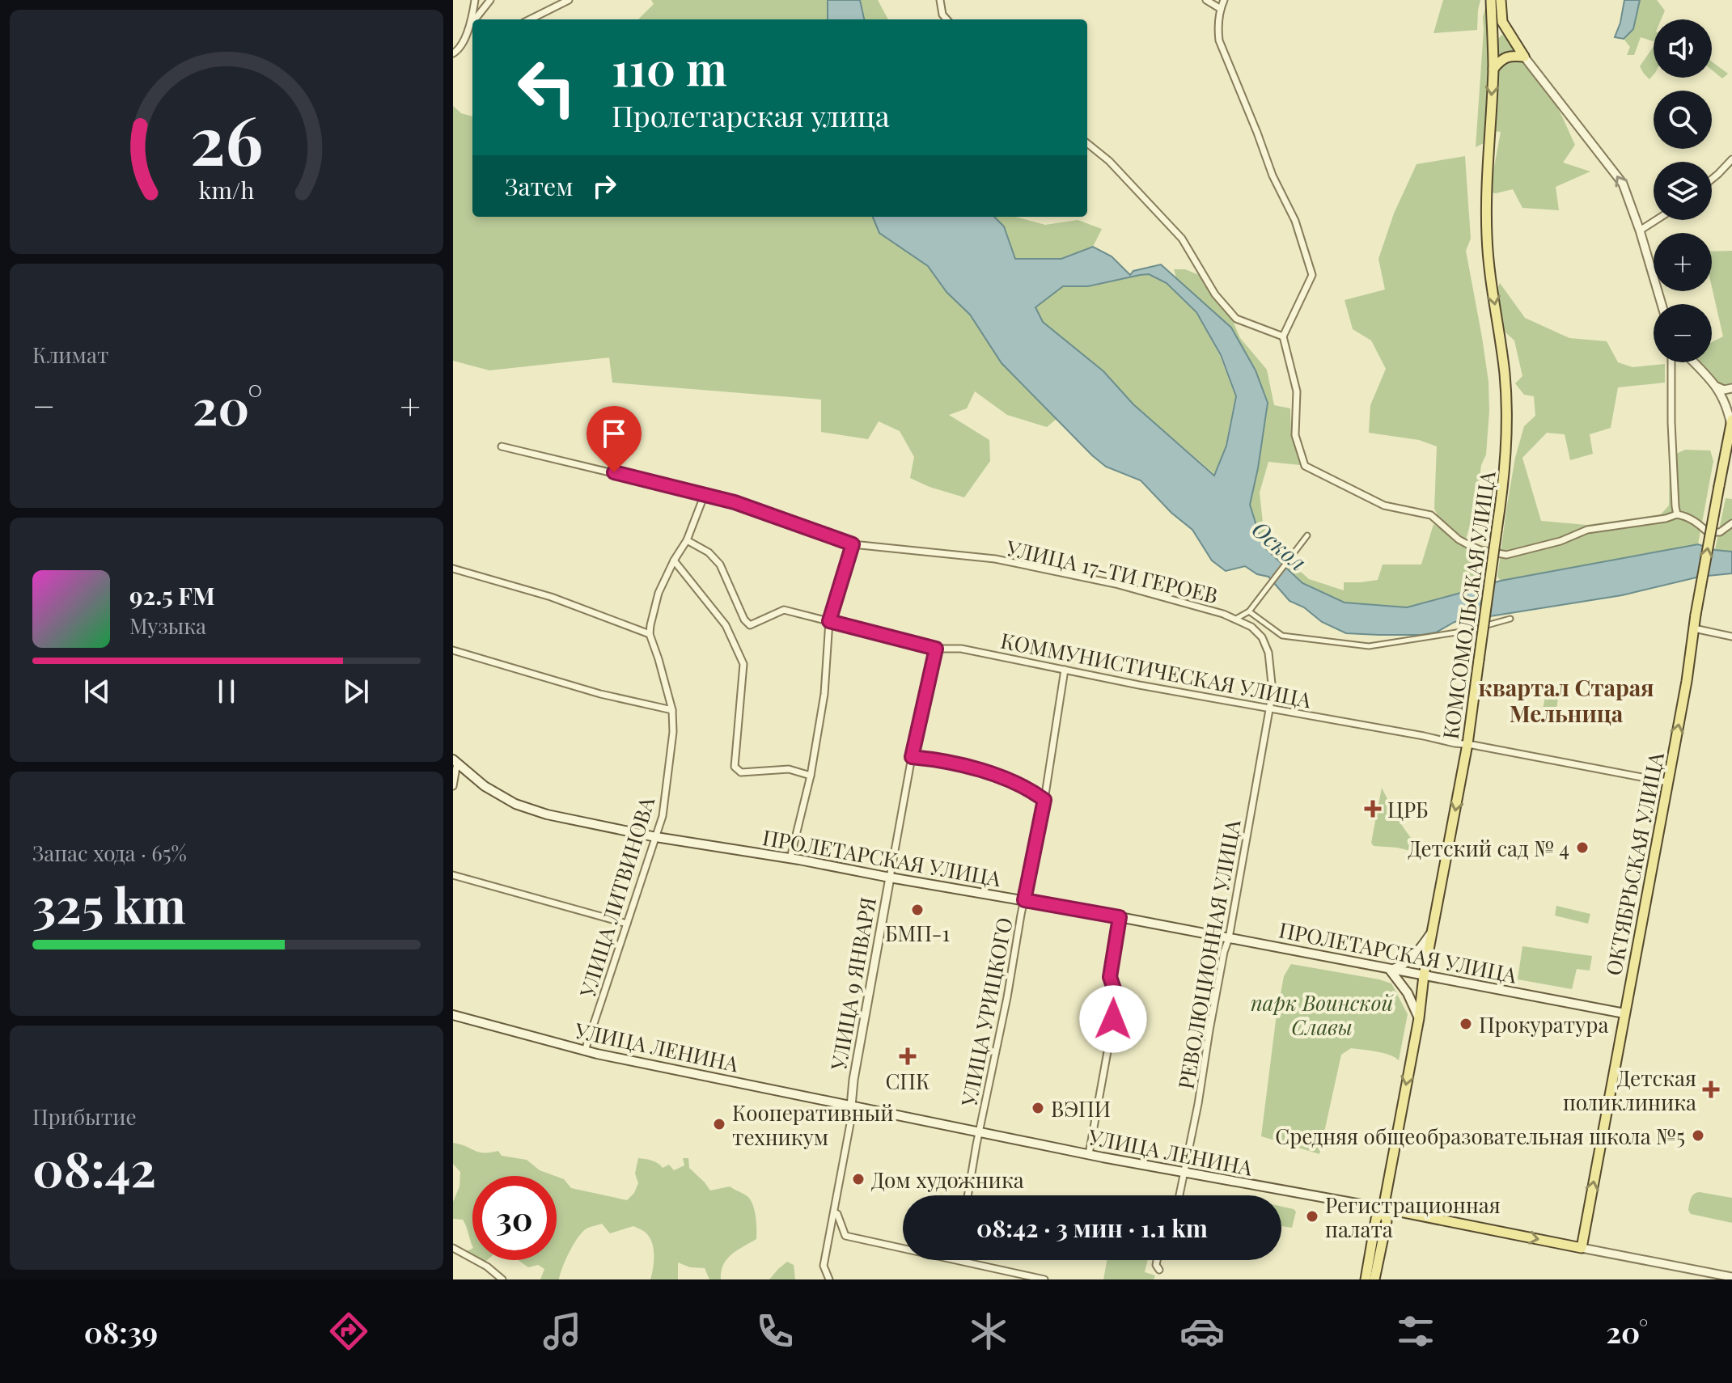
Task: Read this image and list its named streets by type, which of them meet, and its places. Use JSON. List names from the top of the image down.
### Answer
{
  "streets": {
    "main road": [
      "КОМСОМОЛЬСКАЯ УЛИЦА",
      "ПРОЛЕТАРСКАЯ УЛИЦА",
      "ОКТЯБРЬСКАЯ УЛИЦА",
      "УЛИЦА ЛЕНИНА"
    ],
    "street": [
      "УЛИЦА 17-ТИ ГЕРОЕВ",
      "КОММУНИСТИЧЕСКАЯ УЛИЦА",
      "УЛИЦА ЛИТВИНОВА",
      "РЕВОЛЮЦИОННАЯ УЛИЦА",
      "УЛИЦА 9 ЯНВАРЯ",
      "УЛИЦА УРИЦКОГО"
    ]
  },
  "crossings": [
    ["УЛИЦА 17-ТИ ГЕРОЕВ", "КОММУНИСТИЧЕСКАЯ УЛИЦА"],
    ["УЛИЦА 17-ТИ ГЕРОЕВ", "РЕВОЛЮЦИОННАЯ УЛИЦА"],
    ["КОМСОМОЛЬСКАЯ УЛИЦА", "КОММУНИСТИЧЕСКАЯ УЛИЦА"],
    ["КОМСОМОЛЬСКАЯ УЛИЦА", "ПРОЛЕТАРСКАЯ УЛИЦА"],
    ["КОМСОМОЛЬСКАЯ УЛИЦА", "УЛИЦА ЛЕНИНА"],
    ["КОММУНИСТИЧЕСКАЯ УЛИЦА", "ОКТЯБРЬСКАЯ УЛИЦА"],
    ["КОММУНИСТИЧЕСКАЯ УЛИЦА", "РЕВОЛЮЦИОННАЯ УЛИЦА"],
    ["КОММУНИСТИЧЕСКАЯ УЛИЦА", "УЛИЦА 9 ЯНВАРЯ"],
    ["КОММУНИСТИЧЕСКАЯ УЛИЦА", "УЛИЦА УРИЦКОГО"],
    ["ПРОЛЕТАРСКАЯ УЛИЦА", "ОКТЯБРЬСКАЯ УЛИЦА"],
    ["ПРОЛЕТАРСКАЯ УЛИЦА", "УЛИЦА ЛИТВИНОВА"],
    ["ПРОЛЕТАРСКАЯ УЛИЦА", "РЕВОЛЮЦИОННАЯ УЛИЦА"],
    ["ПРОЛЕТАРСКАЯ УЛИЦА", "УЛИЦА 9 ЯНВАРЯ"],
    ["ПРОЛЕТАРСКАЯ УЛИЦА", "УЛИЦА УРИЦКОГО"],
    ["ОКТЯБРЬСКАЯ УЛИЦА", "УЛИЦА ЛЕНИНА"],
    ["УЛИЦА ЛИТВИНОВА", "УЛИЦА ЛЕНИНА"],
    ["РЕВОЛЮЦИОННАЯ УЛИЦА", "УЛИЦА ЛЕНИНА"],
    ["УЛИЦА 9 ЯНВАРЯ", "УЛИЦА ЛЕНИНА"],
    ["УЛИЦА УРИЦКОГО", "УЛИЦА ЛЕНИНА"]
  ],
  "one_way": ["КОМСОМОЛЬСКАЯ УЛИЦА", "ОКТЯБРЬСКАЯ УЛИЦА"],
  "districts": ["квартал Старая Мельница"],
  "water": ["Оскол"],
  "parks": ["парк Воинской Славы"],
  "places": {
    "health": ["ЦРБ", "СПК", "Детская поликлиника"],
    "other": [
      "Детский сад № 4",
      "БМП-1",
      "Прокуратура",
      "ВЭПИ",
      "Кооперативный техникум",
      "Средняя общеобразовательная школа №5",
      "Дом художника",
      "Регистрационная палата"
    ]
  },
  "page": {
    "map_buttons": ["+", "−"],
    "turn": ["110 m", "Пролетарская улица"],
    "then": "Затем",
    "tile": [
      "Климат",
      ["Запас хода · 65%", "325 km"],
      ["Прибытие", "08:42"]
    ],
    "heat": ["−", "20°", "+"],
    "song": ["92.5 FM", "Музыка"],
    "limit": "30",
    "trip": "08:42 · 3 мин · 1.1 km",
    "tabs": ["08:39", "20°"],
    "gauge": ["26", "km/h"]
  }
}
